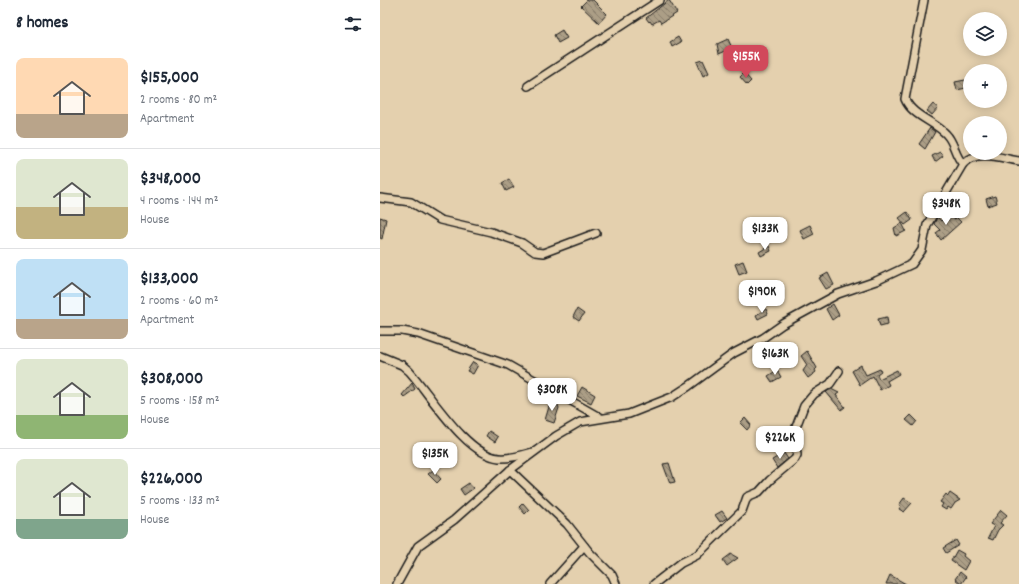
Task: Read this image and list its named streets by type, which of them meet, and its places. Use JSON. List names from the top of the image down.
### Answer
{
  "page": {
    "heading": "8 homes",
    "map_buttons": ["+", "−"],
    "price": [
      "$155K",
      "$348K",
      "$133K",
      "$190K",
      "$163K",
      "$308K",
      "$226K",
      "$135K"
    ],
    "list": [
      {
        "name": "$155,000",
        "note": "2 rooms · 80 m² · Apartment"
      },
      {
        "name": "$348,000",
        "note": "4 rooms · 144 m² · House"
      },
      {
        "name": "$133,000",
        "note": "2 rooms · 60 m² · Apartment"
      },
      {
        "name": "$308,000",
        "note": "5 rooms · 158 m² · House"
      },
      {
        "name": "$226,000",
        "note": "5 rooms · 133 m² · House"
      }
    ]
  }
}
